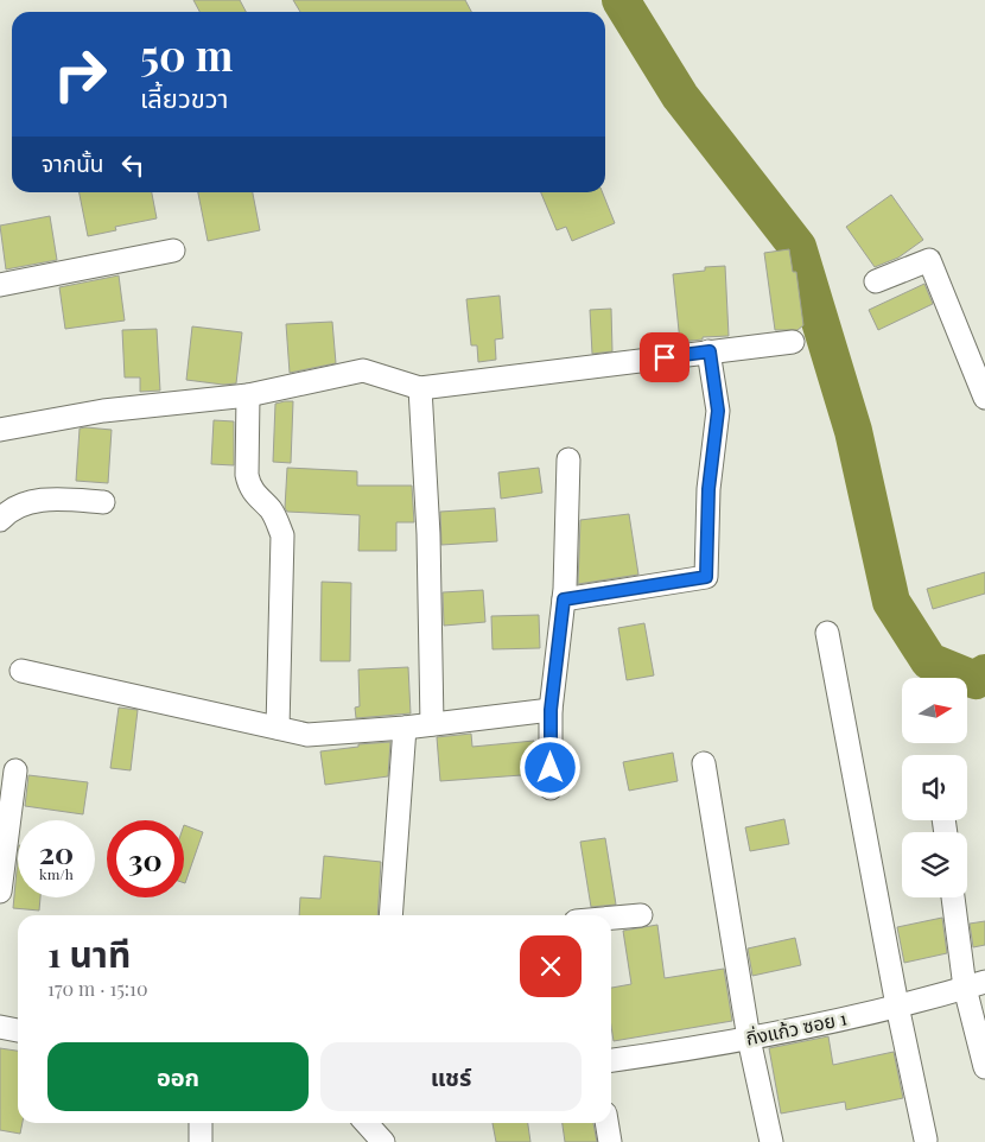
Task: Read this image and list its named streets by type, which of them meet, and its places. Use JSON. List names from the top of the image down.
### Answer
{
  "streets": {
    "street": ["กิ่งแก้ว ซอย 1"]
  },
  "north": "right",
  "page": {
    "turn": ["50 m", "เลี้ยวขวา"],
    "then": "จากนั้น",
    "speed": "20 km/h",
    "limit": "30",
    "heading": ["1 นาที", "170 m · 15:10"],
    "buttons": ["ออก", "แชร์"]
  }
}
